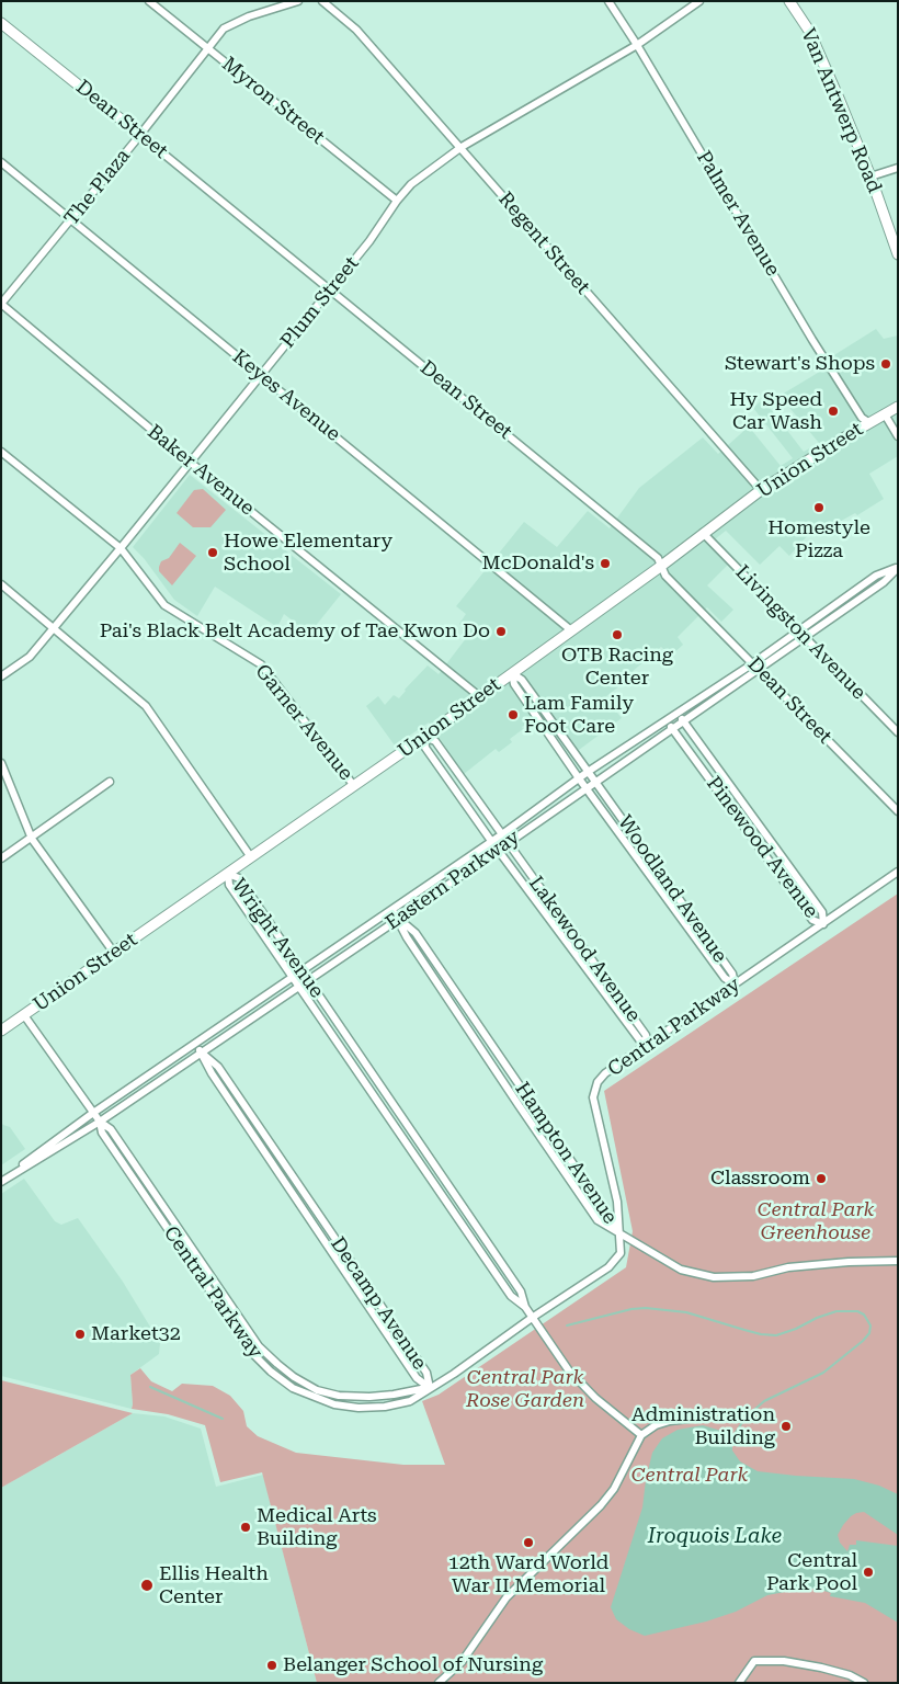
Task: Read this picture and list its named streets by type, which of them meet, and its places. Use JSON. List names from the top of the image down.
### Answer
{
  "streets": {
    "main road": ["Van Antwerp Road", "Dean Street", "Union Street"],
    "street": [
      "Myron Street",
      "The Plaza",
      "Palmer Avenue",
      "Regent Street",
      "Plum Street",
      "Keyes Avenue",
      "Baker Avenue",
      "Livingston Avenue",
      "Garner Avenue",
      "Pinewood Avenue",
      "Eastern Parkway",
      "Woodland Avenue",
      "Wright Avenue",
      "Lakewood Avenue",
      "Central Parkway",
      "Hampton Avenue",
      "Decamp Avenue"
    ]
  },
  "crossings": [
    ["Myron Street", "The Plaza"],
    ["Myron Street", "Plum Street"],
    ["Dean Street", "The Plaza"],
    ["Dean Street", "Plum Street"],
    ["Dean Street", "Union Street"],
    ["Dean Street", "Eastern Parkway"],
    ["The Plaza", "Keyes Avenue"],
    ["The Plaza", "Baker Avenue"],
    ["Palmer Avenue", "Plum Street"],
    ["Palmer Avenue", "Union Street"],
    ["Regent Street", "Plum Street"],
    ["Regent Street", "Union Street"],
    ["Plum Street", "Keyes Avenue"],
    ["Plum Street", "Baker Avenue"],
    ["Plum Street", "Garner Avenue"],
    ["Keyes Avenue", "Union Street"],
    ["Union Street", "Baker Avenue"],
    ["Union Street", "Livingston Avenue"],
    ["Union Street", "Garner Avenue"],
    ["Union Street", "Woodland Avenue"],
    ["Union Street", "Wright Avenue"],
    ["Union Street", "Lakewood Avenue"],
    ["Union Street", "Central Parkway"],
    ["Livingston Avenue", "Eastern Parkway"],
    ["Pinewood Avenue", "Eastern Parkway"],
    ["Pinewood Avenue", "Central Parkway"],
    ["Eastern Parkway", "Woodland Avenue"],
    ["Eastern Parkway", "Wright Avenue"],
    ["Eastern Parkway", "Lakewood Avenue"],
    ["Eastern Parkway", "Central Parkway"],
    ["Eastern Parkway", "Hampton Avenue"],
    ["Eastern Parkway", "Decamp Avenue"],
    ["Woodland Avenue", "Central Parkway"],
    ["Wright Avenue", "Central Parkway"],
    ["Lakewood Avenue", "Central Parkway"],
    ["Central Parkway", "Hampton Avenue"],
    ["Central Parkway", "Decamp Avenue"]
  ],
  "water": ["Iroquois Lake"],
  "parks": ["Central Park Greenhouse", "Central Park Rose Garden", "Central Park"],
  "places": [
    "Stewart's Shops",
    "Hy Speed Car Wash",
    "Homestyle Pizza",
    "Howe Elementary School",
    "McDonald's",
    "Pai's Black Belt Academy of Tae Kwon Do",
    "OTB Racing Center",
    "Lam Family Foot Care",
    "Classroom",
    "Market32",
    "Administration Building",
    "Medical Arts Building",
    "12th Ward World War II Memorial",
    "Central Park Pool",
    "Ellis Health Center",
    "Belanger School of Nursing"
  ]
}
